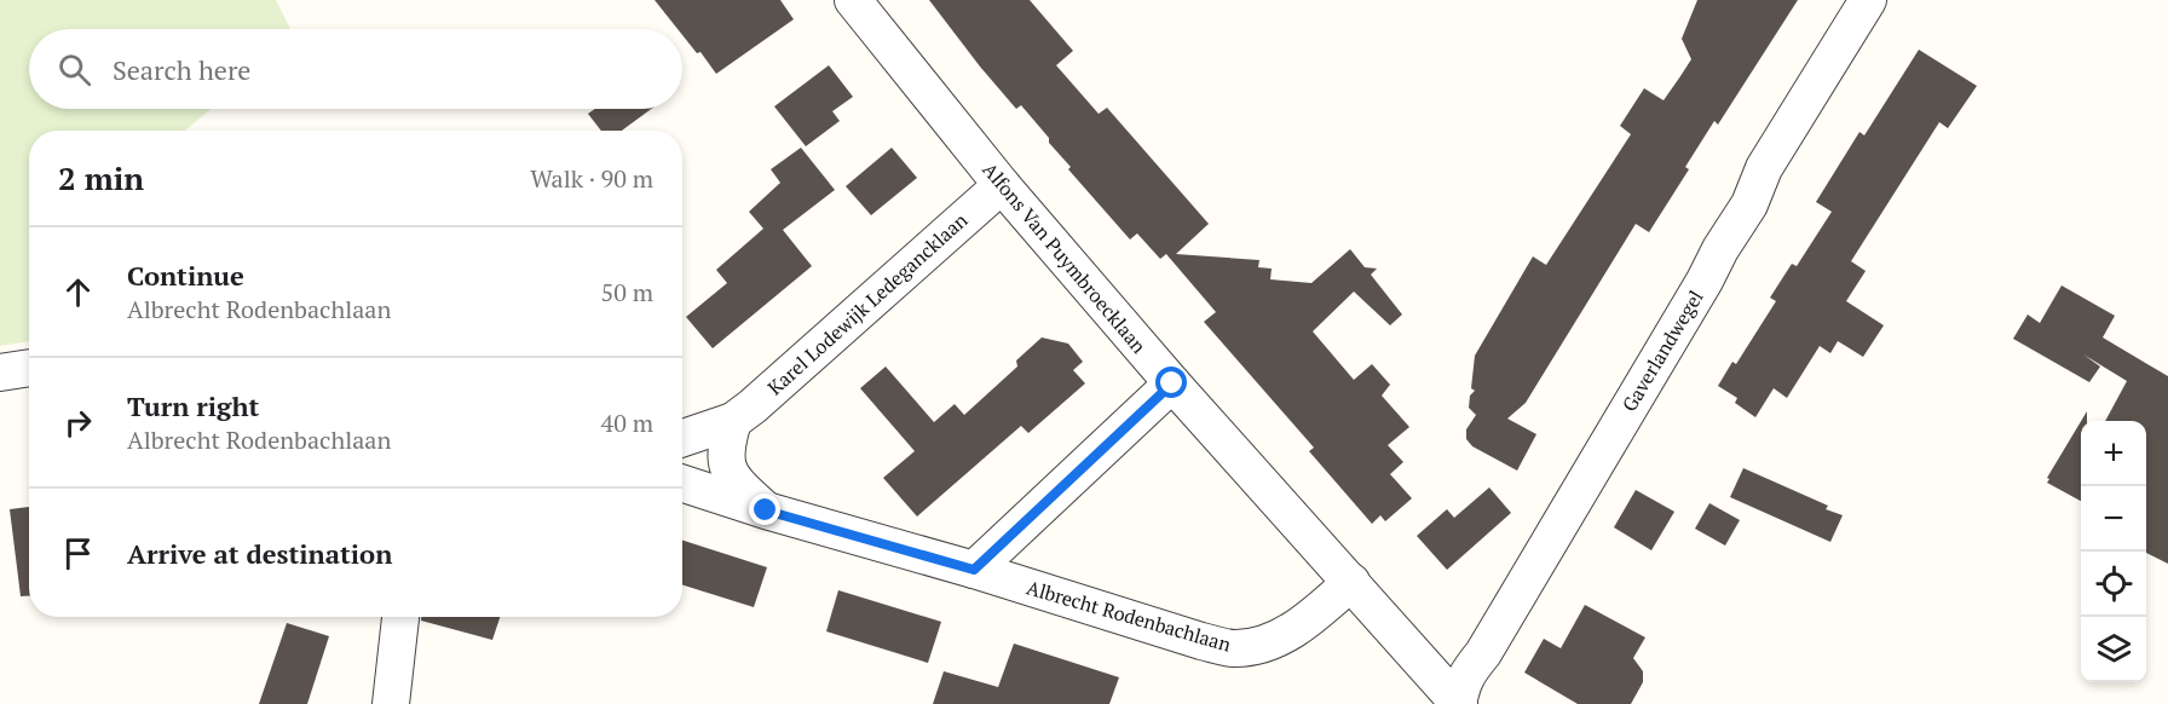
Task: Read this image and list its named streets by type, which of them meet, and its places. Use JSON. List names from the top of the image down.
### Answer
{
  "streets": {
    "street": [
      "Alfons Van Puymbroecklaan",
      "Karel Lodewijk Ledegancklaan",
      "Gaverlandwegel",
      "Albrecht Rodenbachlaan"
    ]
  },
  "crossings": [
    ["Alfons Van Puymbroecklaan", "Karel Lodewijk Ledegancklaan"],
    ["Alfons Van Puymbroecklaan", "Gaverlandwegel"],
    ["Alfons Van Puymbroecklaan", "Albrecht Rodenbachlaan"],
    ["Karel Lodewijk Ledegancklaan", "Albrecht Rodenbachlaan"]
  ],
  "page": {
    "search": "Search here",
    "heading": ["2 min", "Walk · 90 m"],
    "list": [
      ["Continue", "Albrecht Rodenbachlaan", "50 m"],
      ["Turn right", "Albrecht Rodenbachlaan", "40 m"],
      "Arrive at destination"
    ],
    "map_buttons": ["+", "−"]
  }
}
